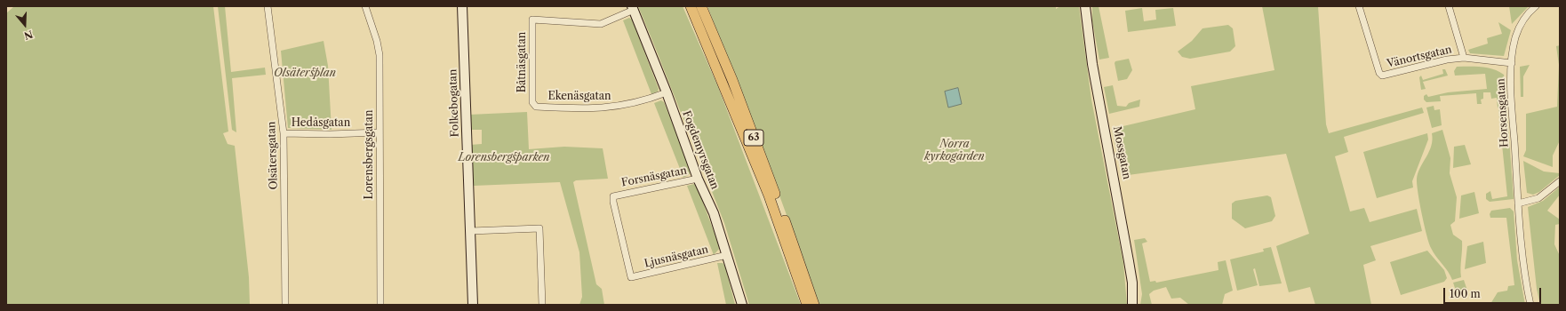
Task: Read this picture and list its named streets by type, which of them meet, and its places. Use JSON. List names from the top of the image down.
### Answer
{
  "streets": {
    "main road": ["63"],
    "street": [
      "Vänortsgatan",
      "Båtnäsgatan",
      "Ekenäsgatan",
      "Folkebogatan",
      "Horsensgatan",
      "Hedåsgatan",
      "Fogdemyrsgatan",
      "Mossgatan",
      "Lorensbergsgatan",
      "Olsätersgatan",
      "Forsnäsgatan",
      "Ljusnäsgatan"
    ]
  },
  "crossings": [
    ["Vänortsgatan", "Horsensgatan"],
    ["Båtnäsgatan", "Ekenäsgatan"],
    ["Båtnäsgatan", "Fogdemyrsgatan"],
    ["Ekenäsgatan", "Fogdemyrsgatan"],
    ["Hedåsgatan", "Lorensbergsgatan"],
    ["Hedåsgatan", "Olsätersgatan"],
    ["Fogdemyrsgatan", "Forsnäsgatan"],
    ["Fogdemyrsgatan", "Ljusnäsgatan"],
    ["Forsnäsgatan", "Ljusnäsgatan"]
  ],
  "parks": ["Olsätersplan", "Norra kyrkogården", "Lorensbergsparken"],
  "scale_bar": "100 m",
  "north": "bottom"
}
